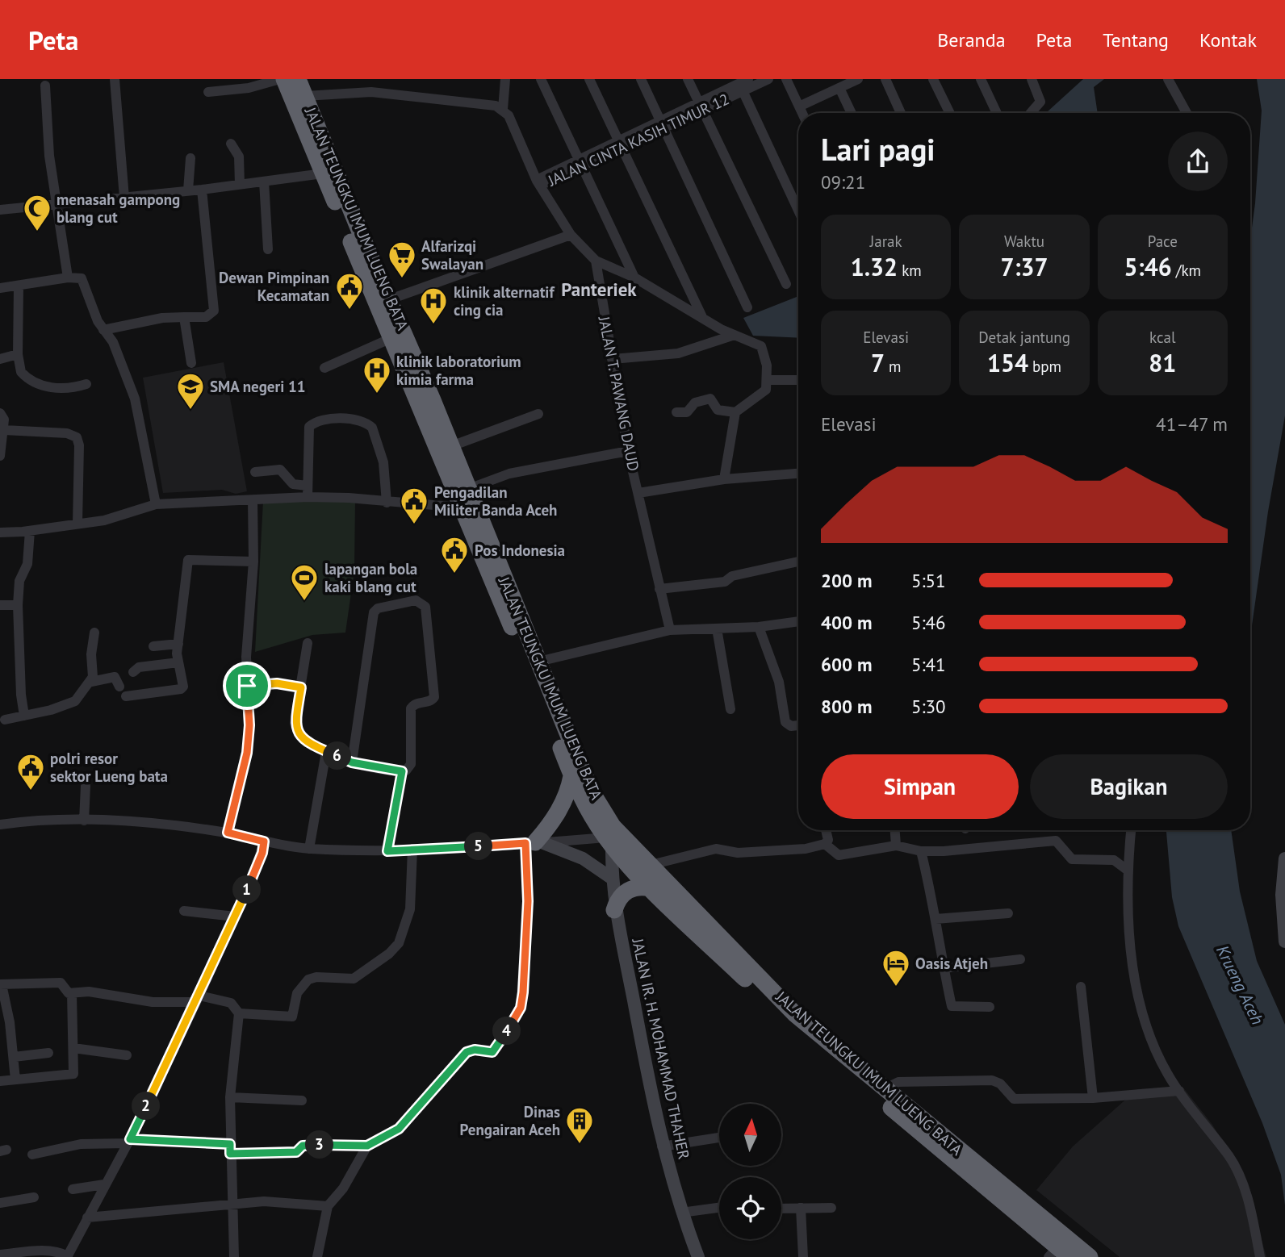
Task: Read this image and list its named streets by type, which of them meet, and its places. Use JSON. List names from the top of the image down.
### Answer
{
  "streets": {
    "highway": ["JALAN TEUNGKU IMUM LUENG BATA"],
    "main road": ["JALAN IR. H. MOHAMMAD THAHER"],
    "street": ["JALAN CINTA KASIH TIMUR 12", "JALAN T. PAWANG DAUD"]
  },
  "crossings": [
    ["JALAN TEUNGKU IMUM LUENG BATA", "JALAN IR. H. MOHAMMAD THAHER"]
  ],
  "districts": ["Panteriek"],
  "water": ["Krueng Aceh"],
  "places": {
    "mosque": ["menasah gampong blang cut"],
    "supermarket": ["Alfarizqi Swalayan"],
    "public building": [
      "Dewan Pimpinan Kecamatan",
      "Pengadilan Militer Banda Aceh",
      "Pos Indonesia",
      "polri resor sektor Lueng bata"
    ],
    "hospital": ["klinik alternatif cing cia", "klinik laboratorium kimia farma"],
    "school or university": ["SMA negeri 11"],
    "sports": ["lapangan bola kaki blang cut"],
    "hotel": ["Oasis Atjeh"],
    "building": ["Dinas Pengairan Aceh"]
  },
  "north": "top",
  "page": {
    "header": "Peta",
    "nav": [
      "Beranda",
      "Peta",
      "Tentang",
      "Kontak"
    ],
    "heading": ["Lari pagi", "09:21"],
    "stats": [
      ["Jarak", "1.32 km"],
      ["Waktu", "7:37"],
      ["Pace", "5:46 /km"],
      ["Elevasi", "7 m"],
      ["Detak jantung", "154 bpm"],
      ["kcal", "81"]
    ],
    "chart": ["Elevasi", "41–47 m"],
    "list": [
      {
        "name": "200 m",
        "note": "5:51"
      },
      {
        "name": "400 m",
        "note": "5:46"
      },
      {
        "name": "600 m",
        "note": "5:41"
      },
      {
        "name": "800 m",
        "note": "5:30"
      }
    ],
    "pins": [
      "6",
      "5",
      "1",
      "4",
      "2",
      "3"
    ],
    "buttons": ["Simpan", "Bagikan"]
  }
}
